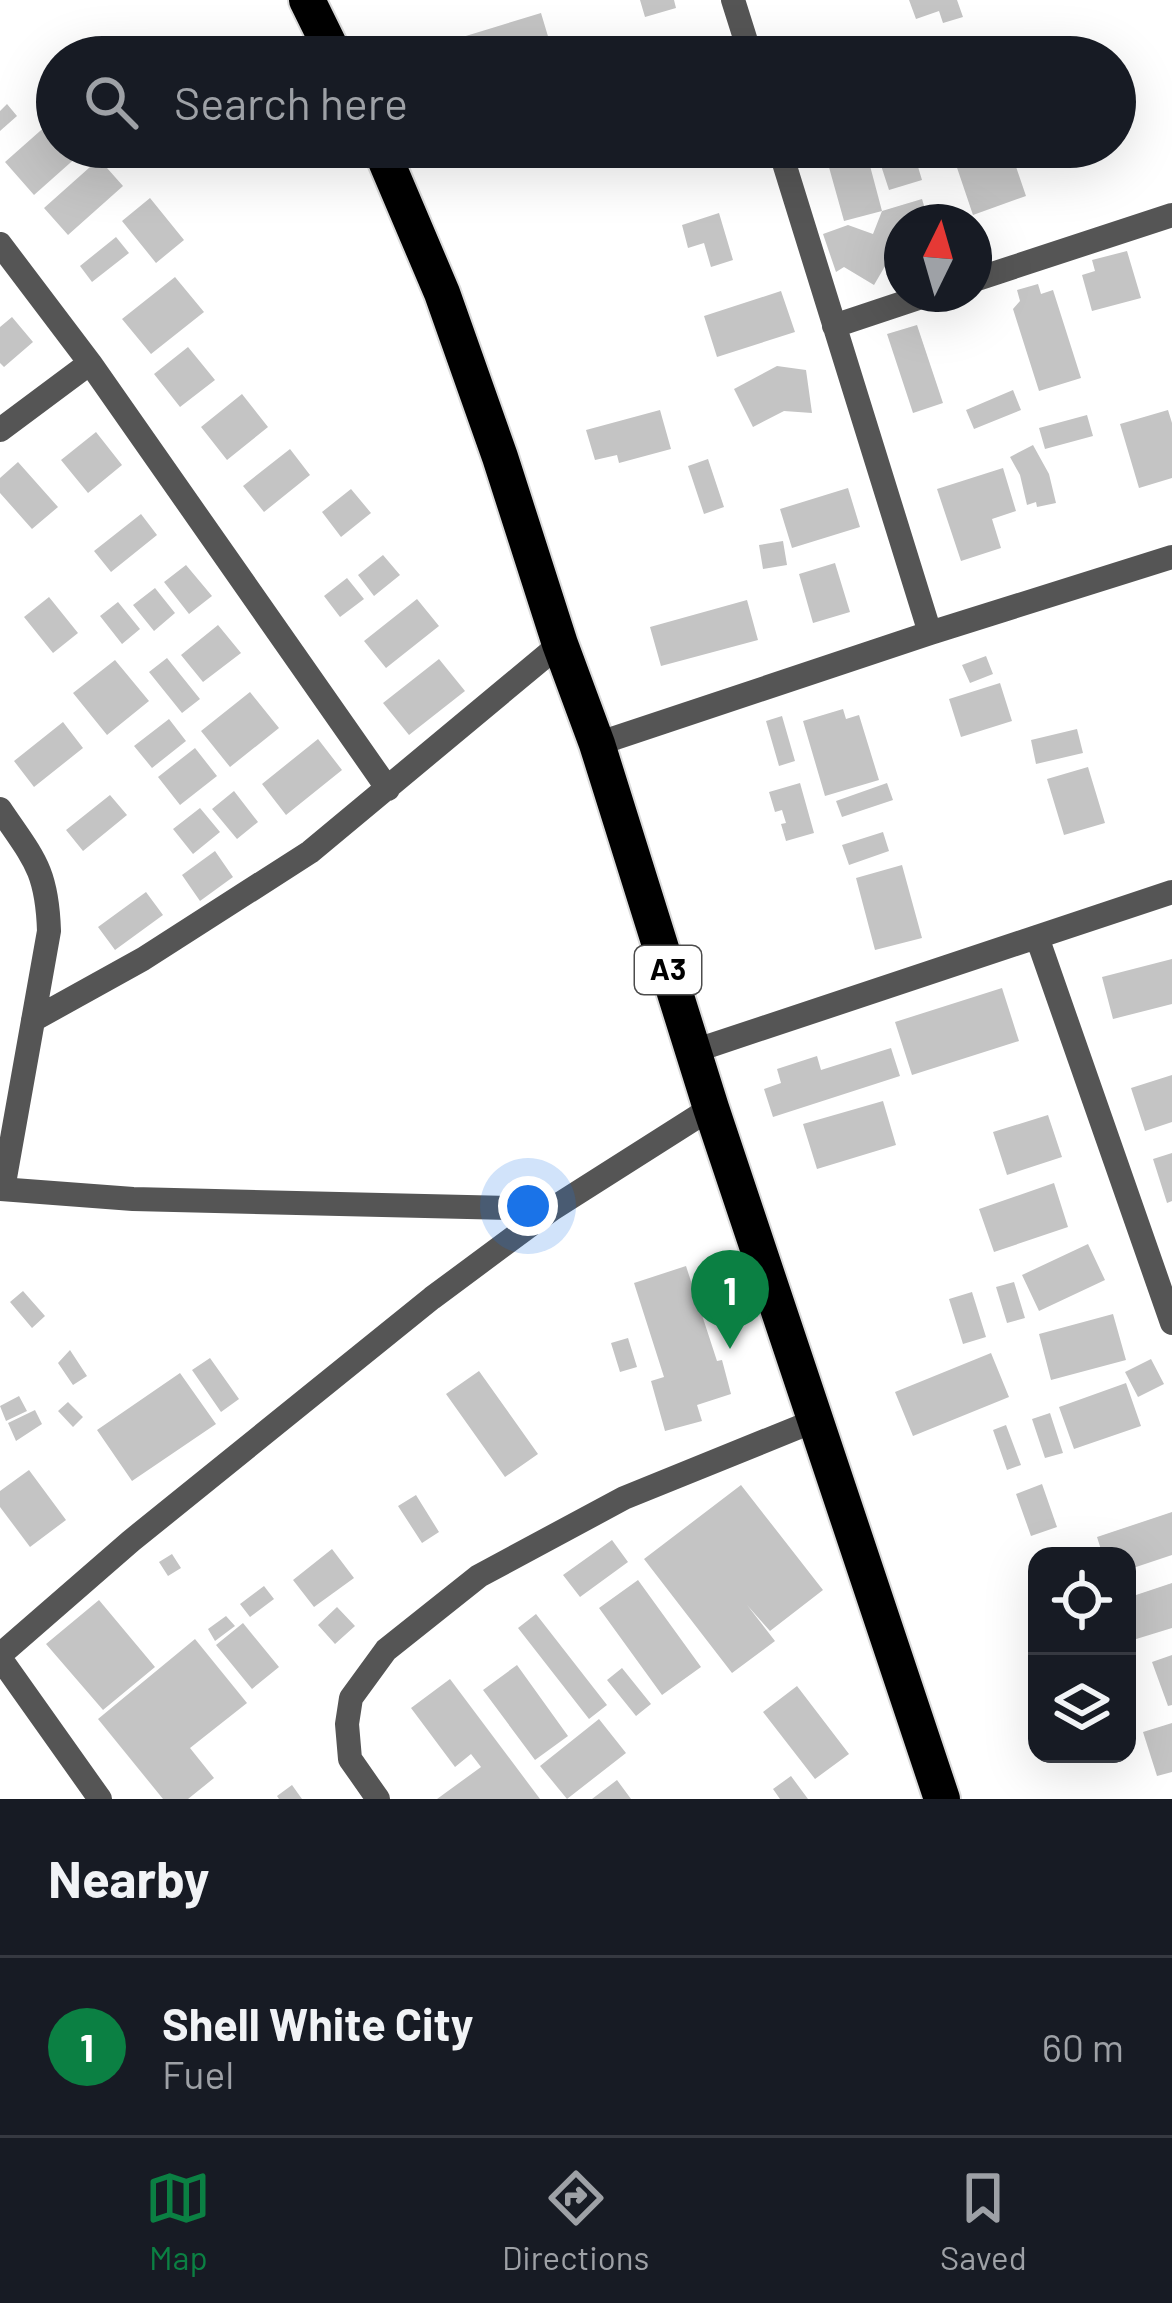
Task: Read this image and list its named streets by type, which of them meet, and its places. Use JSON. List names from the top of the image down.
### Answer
{
  "streets": {
    "highway": ["A3"]
  },
  "north": "top",
  "page": {
    "search": "Search here",
    "pins": "1",
    "heading": "Nearby",
    "list": [
      {
        "mark": "1",
        "name": "Shell White City",
        "note": "Fuel",
        "value": "60 m"
      }
    ],
    "nav": ["Map", "Directions", "Saved"]
  }
}
